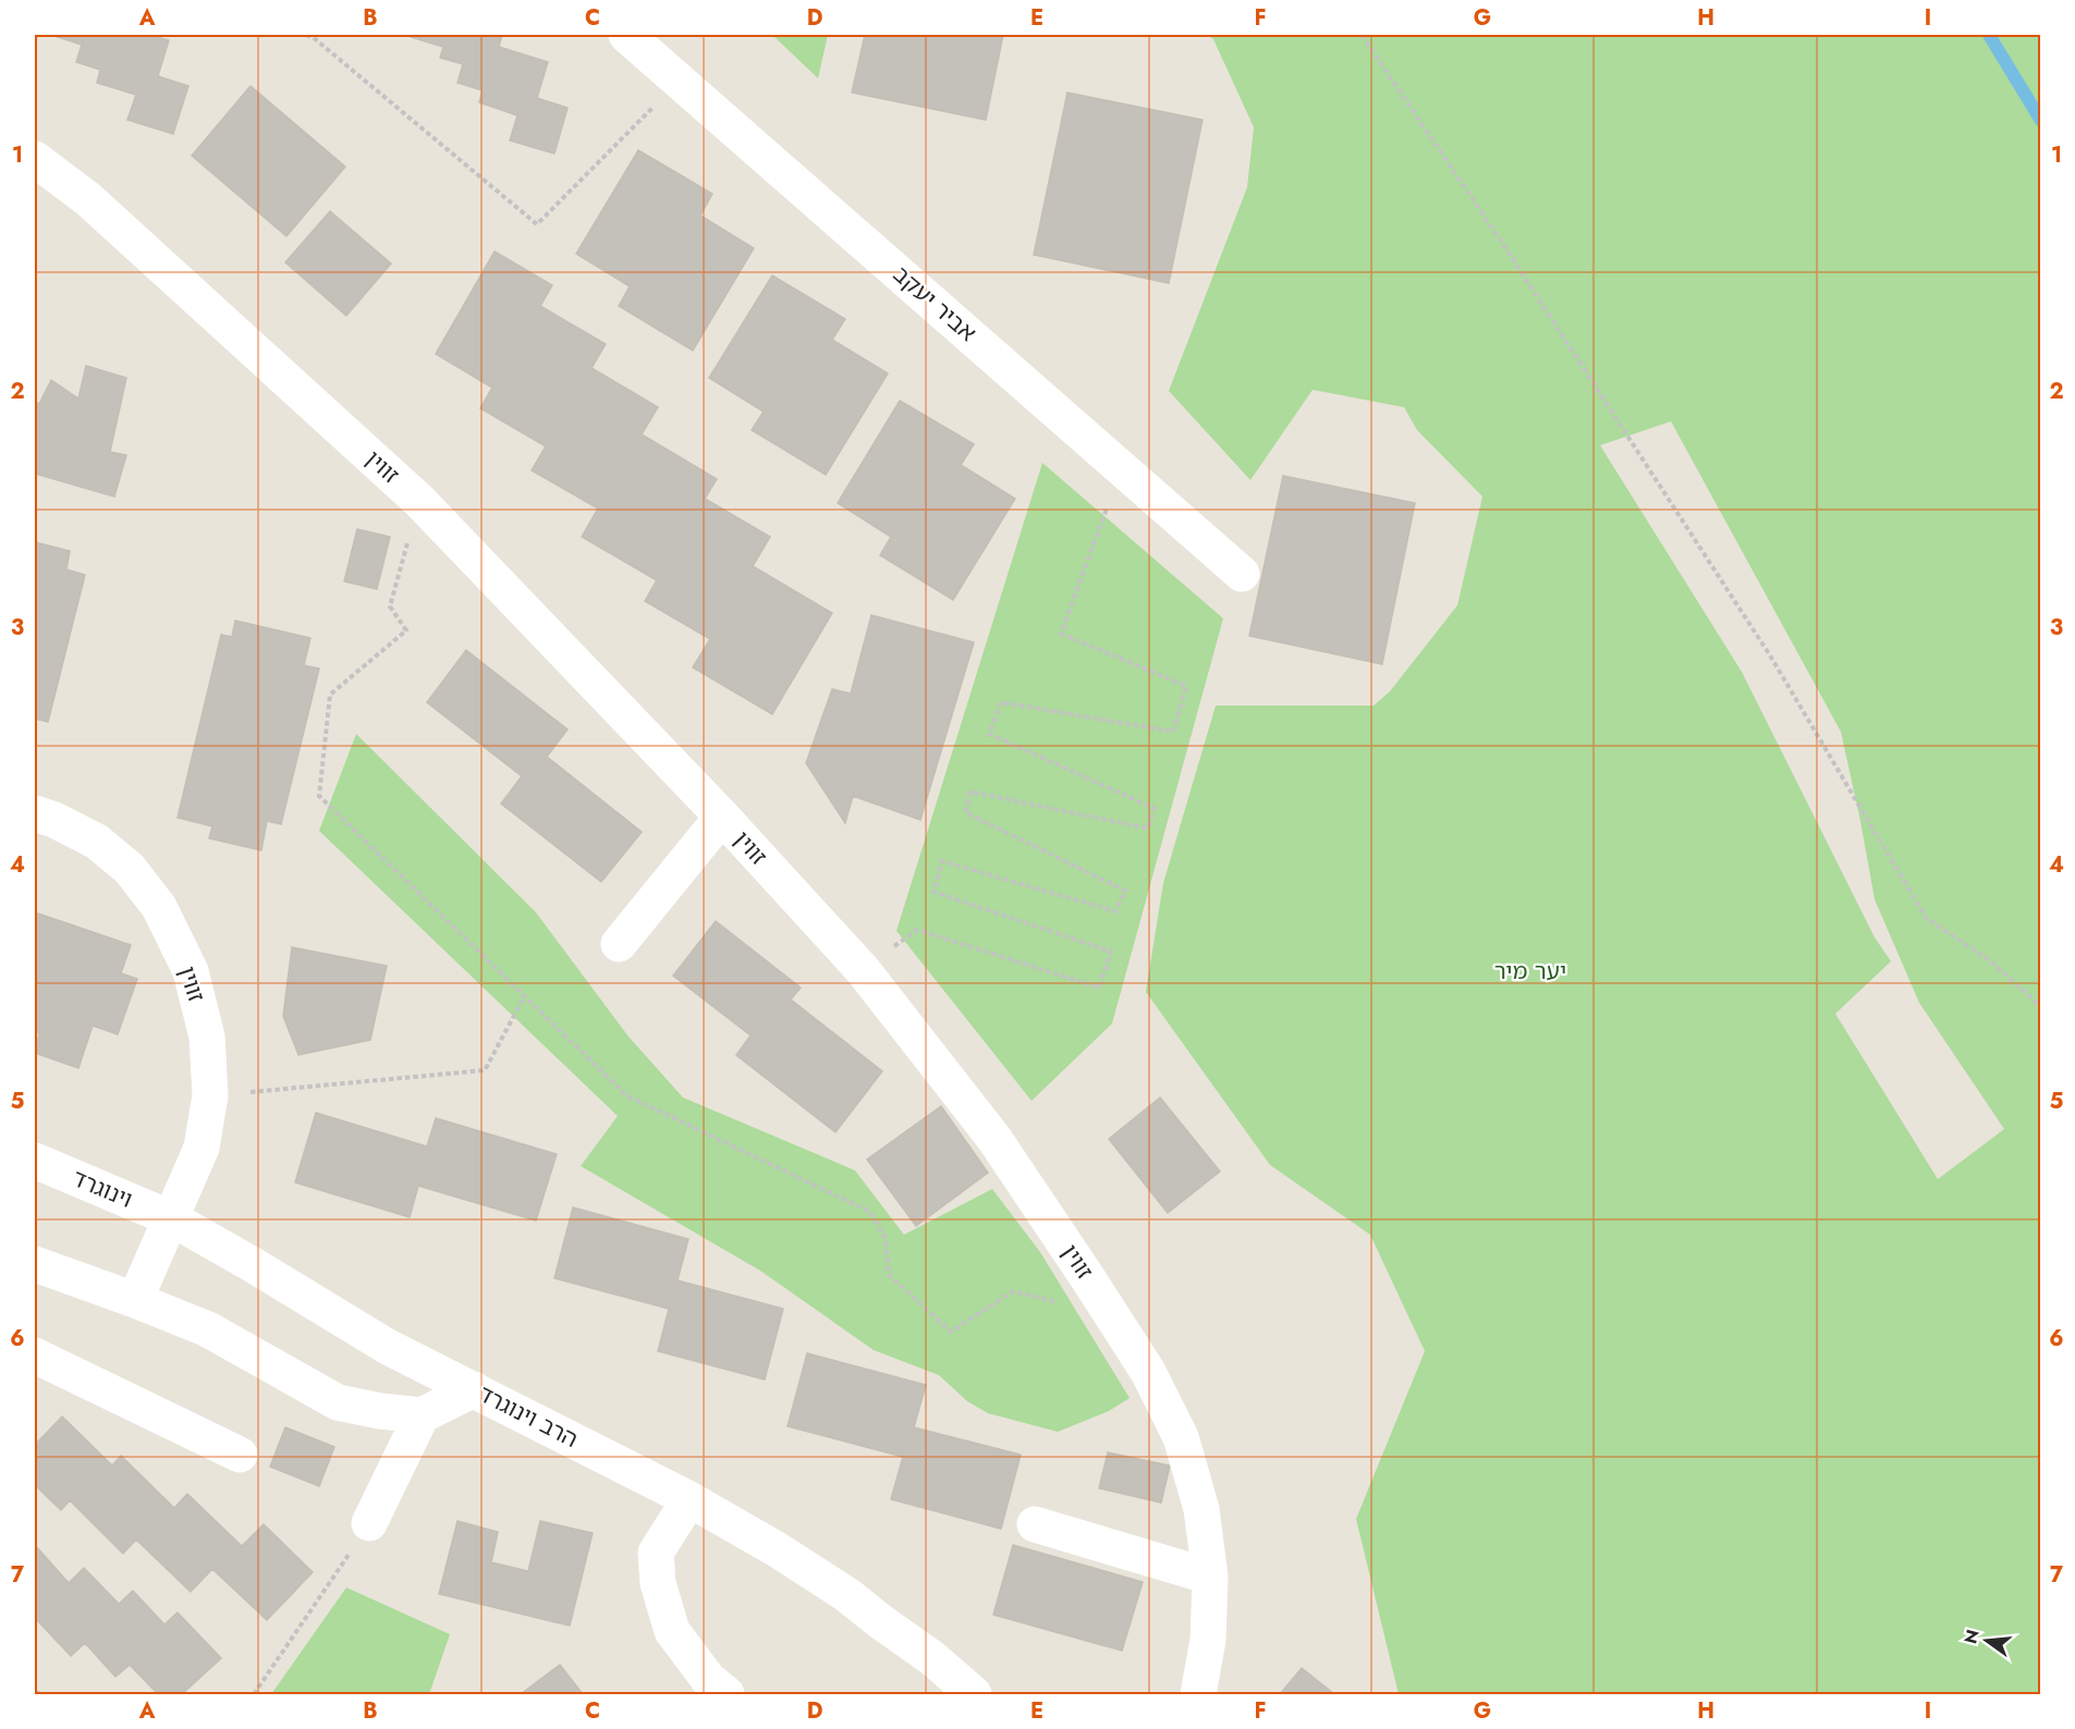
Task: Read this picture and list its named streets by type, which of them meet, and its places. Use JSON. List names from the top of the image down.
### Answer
{
  "streets": {
    "street": [
      "אביר יעקב",
      "זווין",
      "וינוגרד",
      "הרב וינוגרד"
    ]
  },
  "crossings": [
    ["זווין", "וינוגרד"],
    ["זווין", "הרב וינוגרד"],
    ["וינוגרד", "הרב וינוגרד"]
  ],
  "parks": ["יער מיר"],
  "north": "left",
  "grid": {
    "columns": [
      "A",
      "B",
      "C",
      "D",
      "E",
      "F",
      "G",
      "H",
      "I"
    ],
    "rows": [
      "1",
      "2",
      "3",
      "4",
      "5",
      "6",
      "7"
    ]
  }
}
